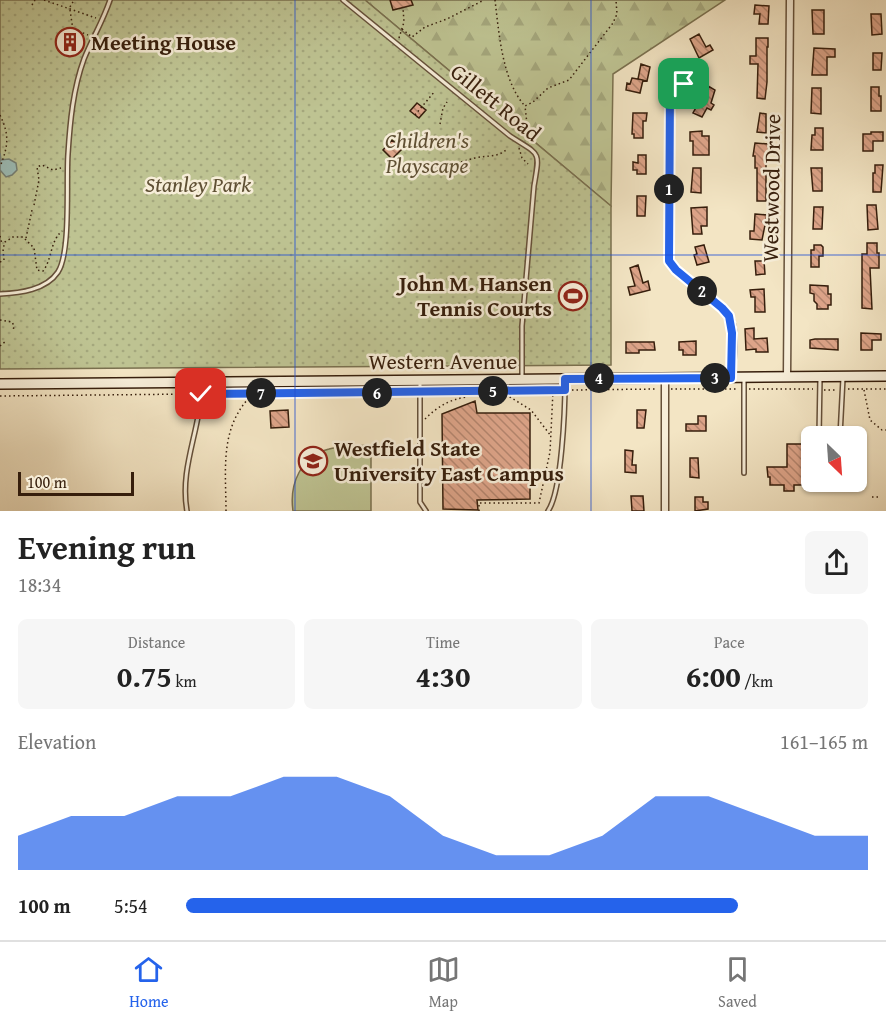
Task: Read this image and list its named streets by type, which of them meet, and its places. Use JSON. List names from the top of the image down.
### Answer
{
  "streets": {
    "main road": ["Western Avenue"],
    "street": ["Westwood Drive"],
    "lane": ["Gillett Road"]
  },
  "crossings": [
    ["Gillett Road", "Western Avenue"],
    ["Westwood Drive", "Western Avenue"]
  ],
  "parks": ["Children's Playscape", "Stanley Park"],
  "places": {
    "building": ["Meeting House"],
    "sports": ["John M. Hansen Tennis Courts"],
    "school or university": ["Westfield State University East Campus"]
  },
  "scale_bar": "100 m",
  "north": "bottom right",
  "page": {
    "pins": [
      "1",
      "2",
      "3",
      "4",
      "5",
      "6",
      "7"
    ],
    "scale": "100 m",
    "heading": ["Evening run", "18:34"],
    "stats": [
      ["Distance", "0.75 km"],
      ["Time", "4:30"],
      ["Pace", "6:00 /km"]
    ],
    "chart": ["Elevation", "161–165 m"],
    "list": [
      {
        "name": "100 m",
        "note": "5:54"
      }
    ],
    "tabs": ["Home", "Map", "Saved"]
  }
}
